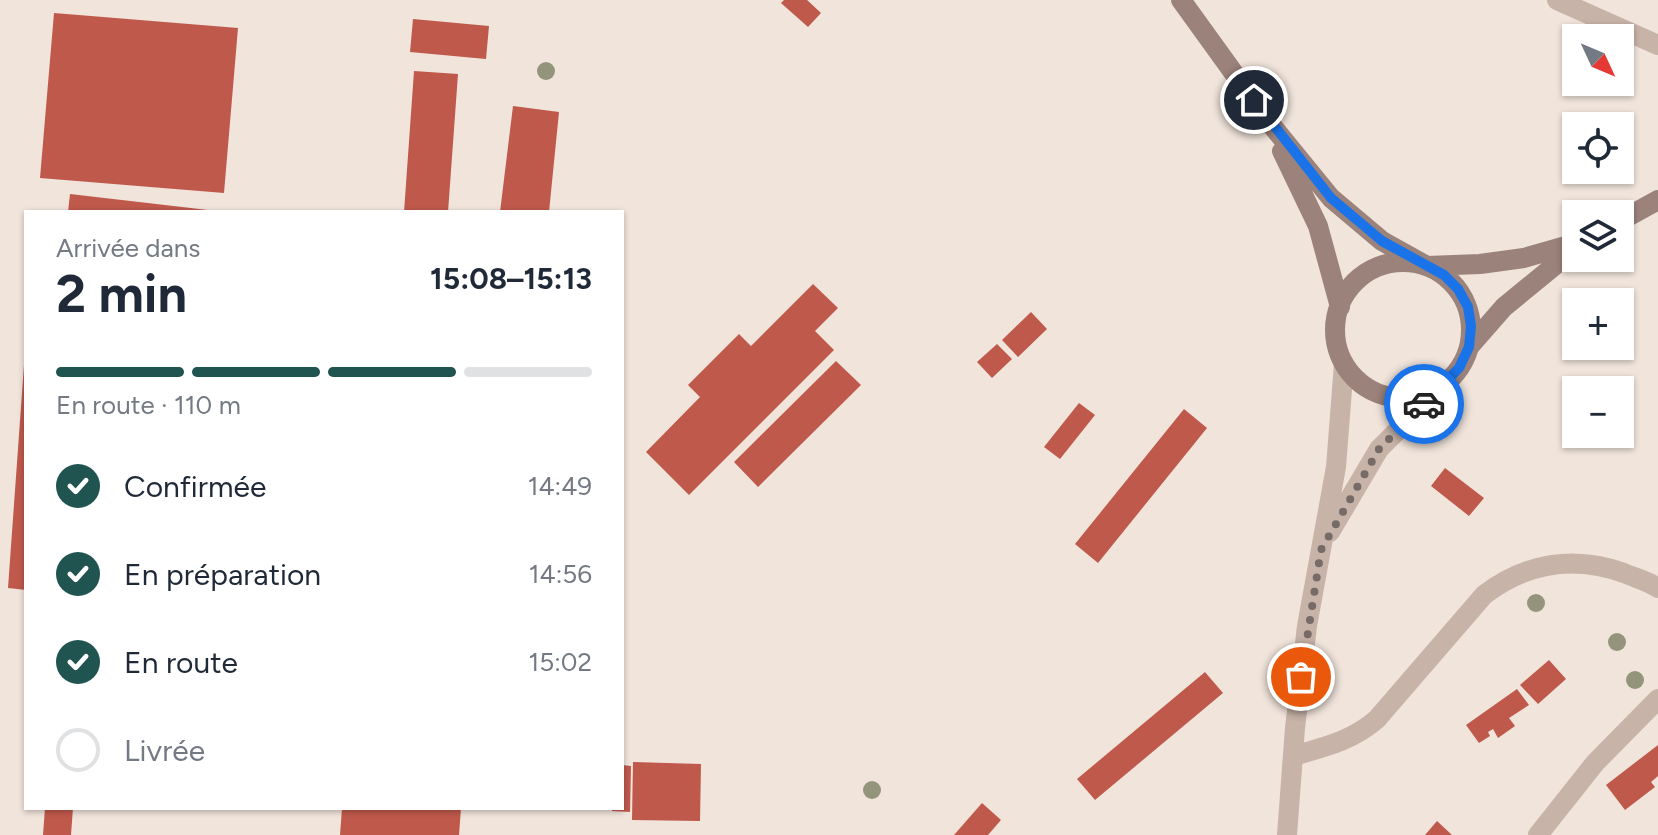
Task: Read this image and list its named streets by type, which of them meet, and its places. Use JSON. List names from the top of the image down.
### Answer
{
  "north": "bottom right",
  "page": {
    "map_buttons": ["+", "−"],
    "heading": ["2 min", "Arrivée dans", "15:08–15:13"],
    "bar": "En route · 110 m",
    "list": [
      ["Confirmée", "14:49"],
      ["En préparation", "14:56"],
      ["En route", "15:02"],
      "Livrée"
    ]
  }
}
